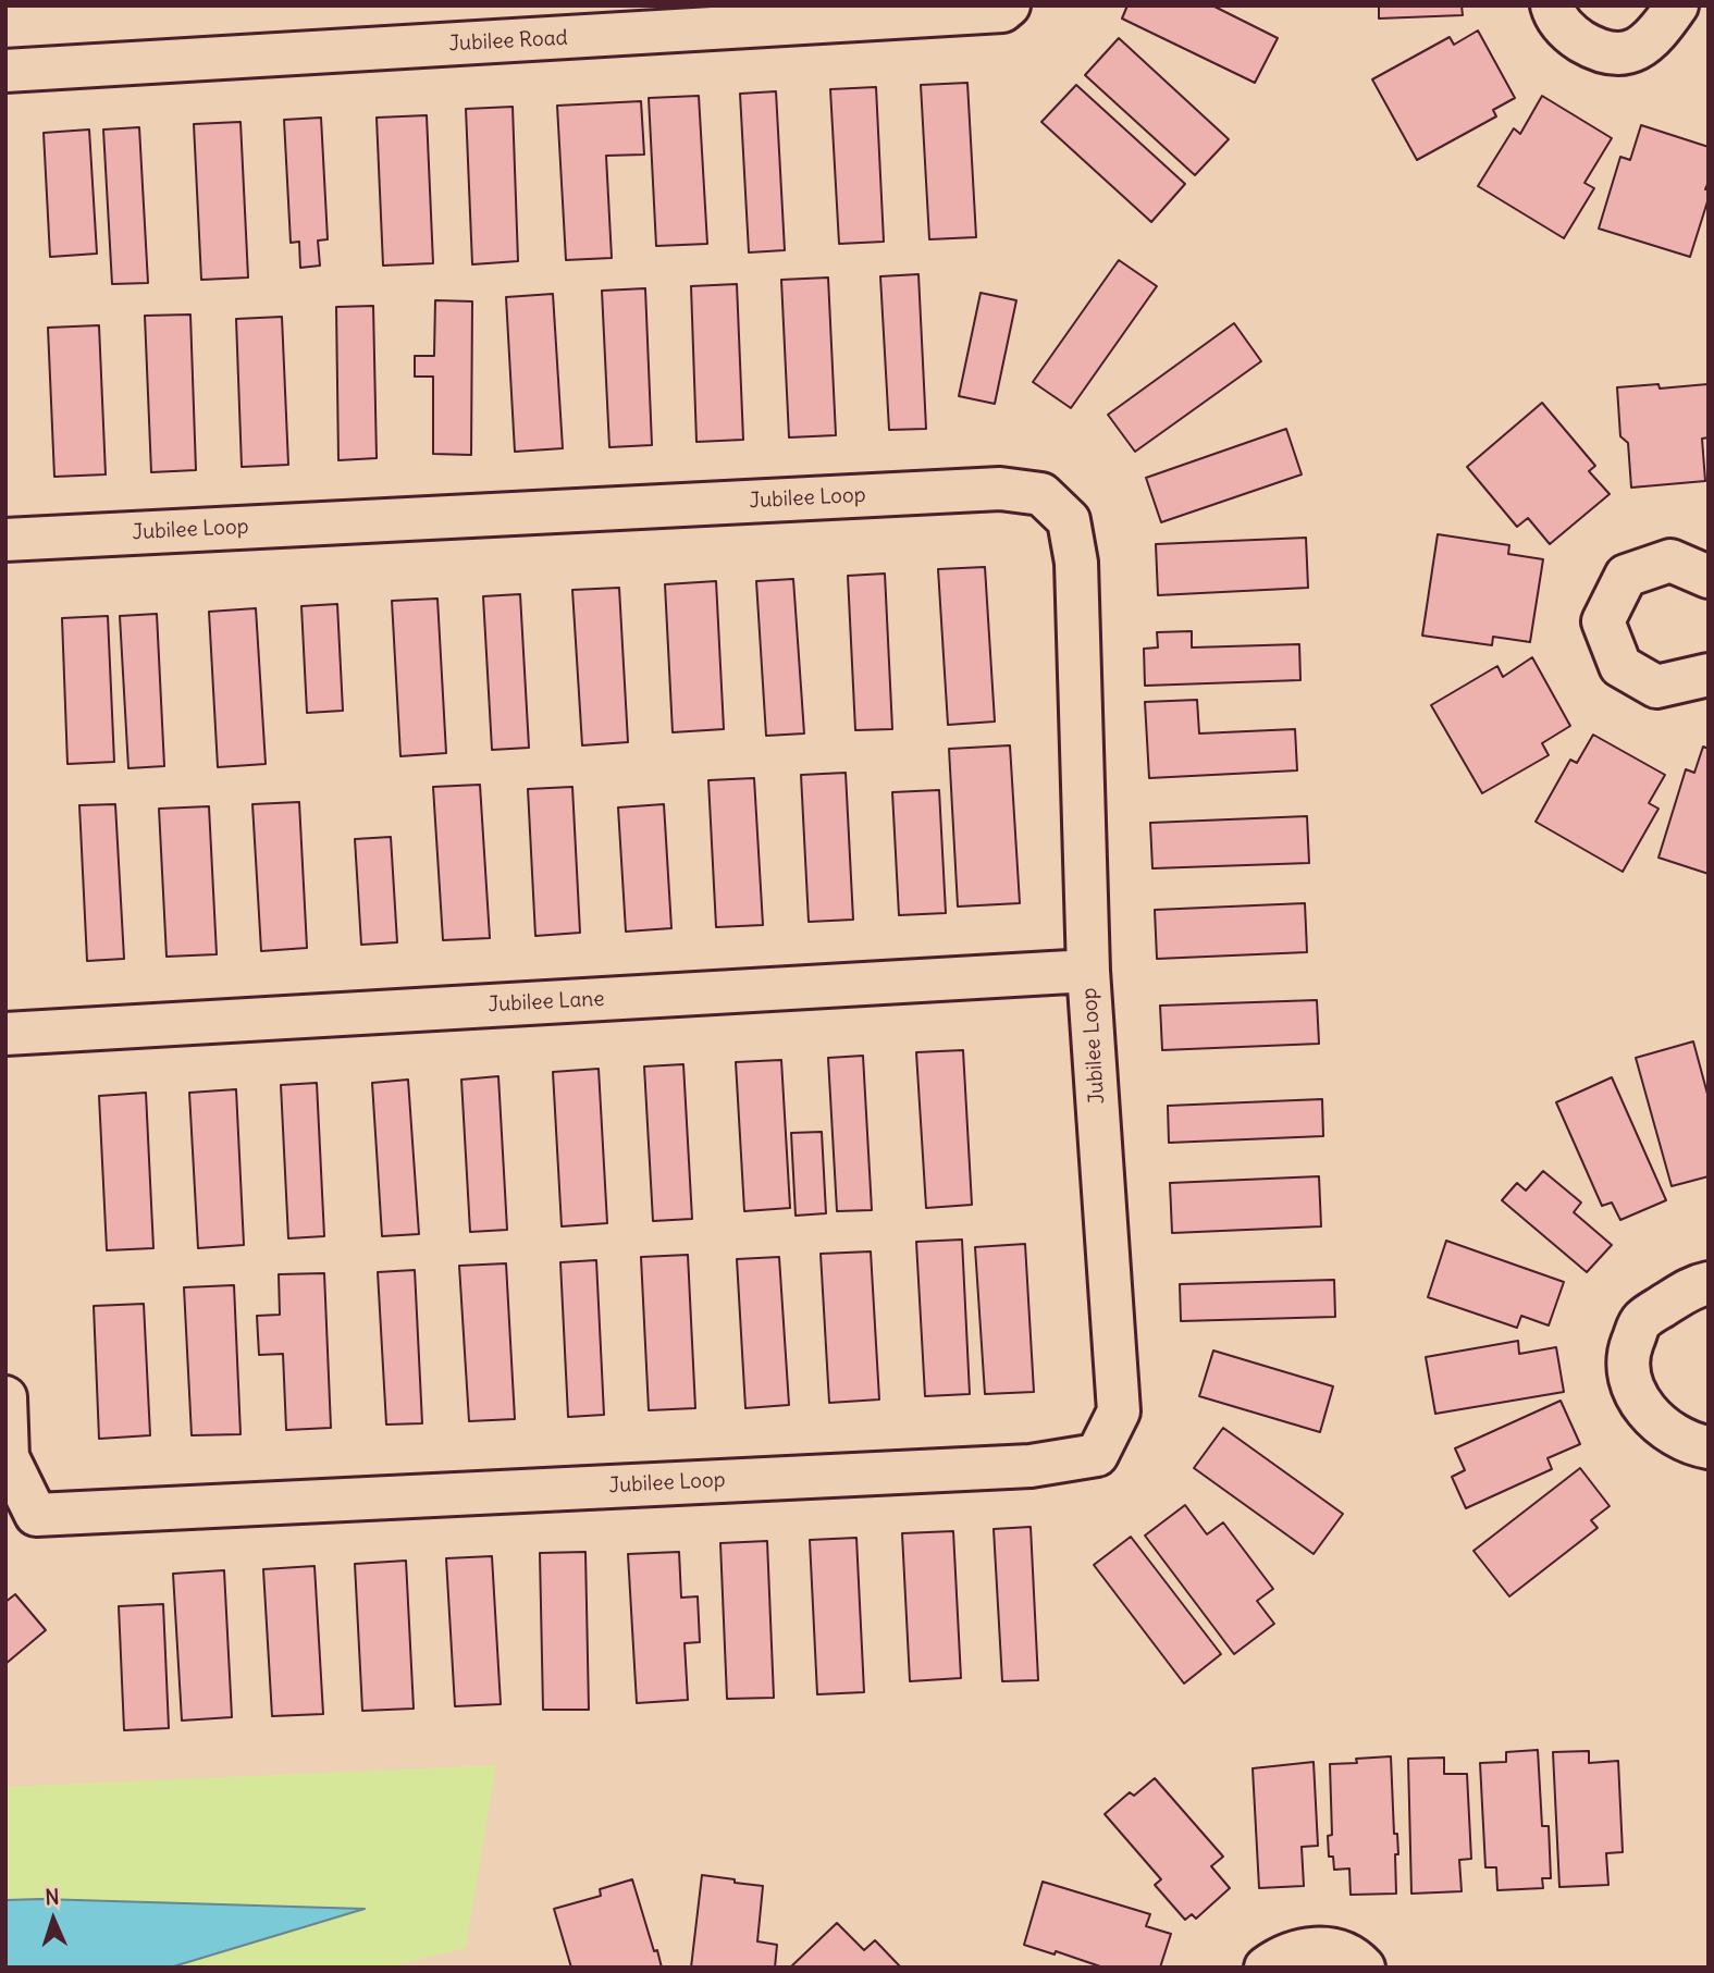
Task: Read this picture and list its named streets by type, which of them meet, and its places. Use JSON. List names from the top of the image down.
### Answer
{
  "streets": {
    "street": ["Jubilee Road", "Jubilee Loop", "Jubilee Lane"]
  },
  "crossings": [
    ["Jubilee Loop", "Jubilee Lane"]
  ],
  "north": "top"
}
